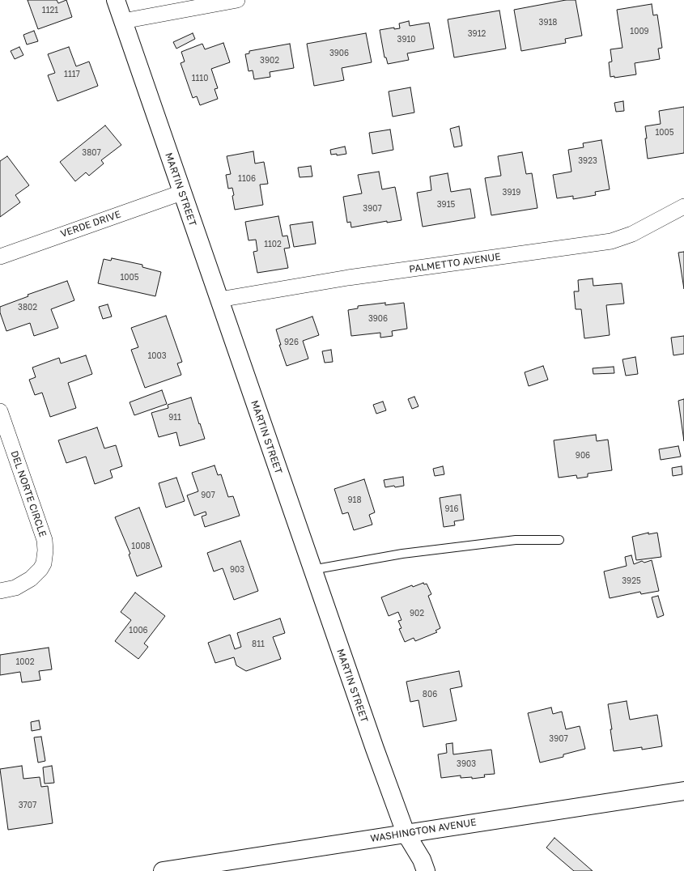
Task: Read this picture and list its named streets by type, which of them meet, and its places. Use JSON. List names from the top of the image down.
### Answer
{
  "streets": {
    "street": [
      "MARTIN STREET",
      "VERDE DRIVE",
      "PALMETTO AVENUE",
      "DEL NORTE CIRCLE",
      "WASHINGTON AVENUE"
    ]
  },
  "crossings": [
    ["MARTIN STREET", "VERDE DRIVE"],
    ["MARTIN STREET", "PALMETTO AVENUE"],
    ["MARTIN STREET", "WASHINGTON AVENUE"]
  ],
  "house_numbers": [
    "1121",
    "3918",
    "1009",
    "3912",
    "3910",
    "3906",
    "3902",
    "1117",
    "1110",
    "1005",
    "3807",
    "3923",
    "1106",
    "3919",
    "3915",
    "3907",
    "1102",
    "1005",
    "3802",
    "3906",
    "926",
    "1003",
    "911",
    "906",
    "907",
    "918",
    "916",
    "1008",
    "903",
    "3925",
    "902",
    "1006",
    "811",
    "1002",
    "806",
    "3907",
    "3903",
    "3707"
  ]
}
